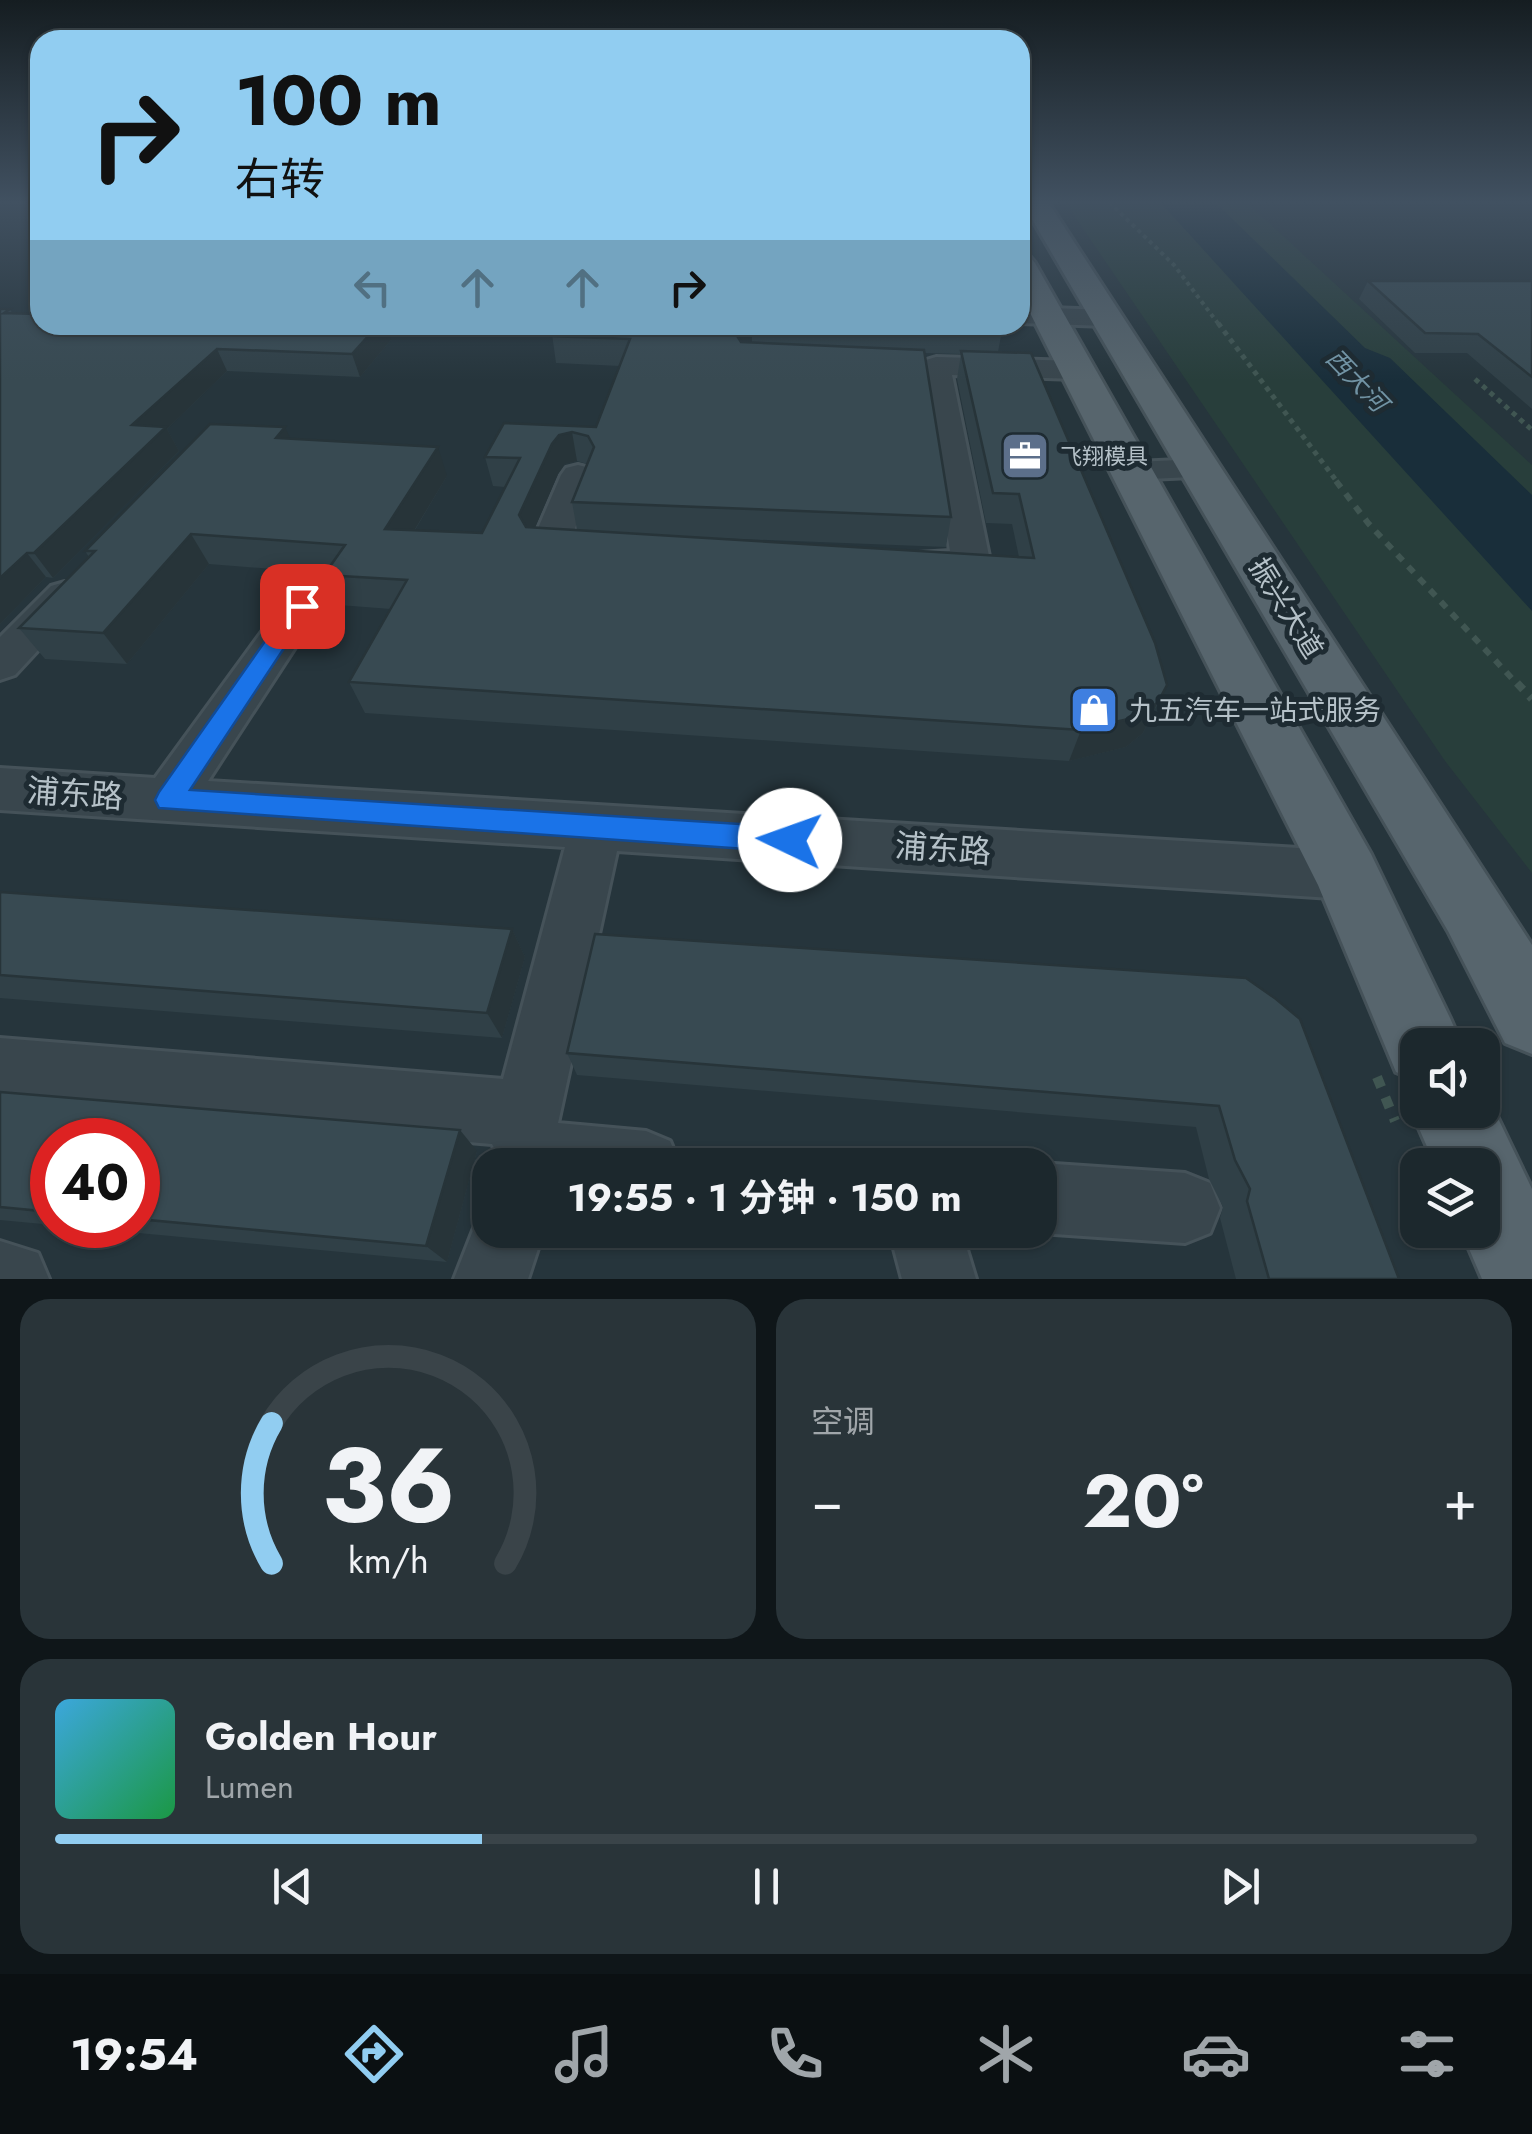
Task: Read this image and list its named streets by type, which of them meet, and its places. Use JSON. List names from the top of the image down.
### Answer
{
  "streets": {
    "main road": ["振兴大道"],
    "street": ["浦东路"]
  },
  "water": ["西大河"],
  "places": {
    "office": ["飞翔模具"],
    "shop": ["九五汽车一站式服务"]
  },
  "page": {
    "turn": ["100 m", "右转"],
    "limit": "40",
    "trip": "19:55 · 1 分钟 · 150 m",
    "tile": "空调",
    "heat": ["−", "20°", "+"],
    "song": ["Golden Hour", "Lumen"],
    "tabs": "19:54",
    "gauge": ["36", "km/h"]
  }
}
